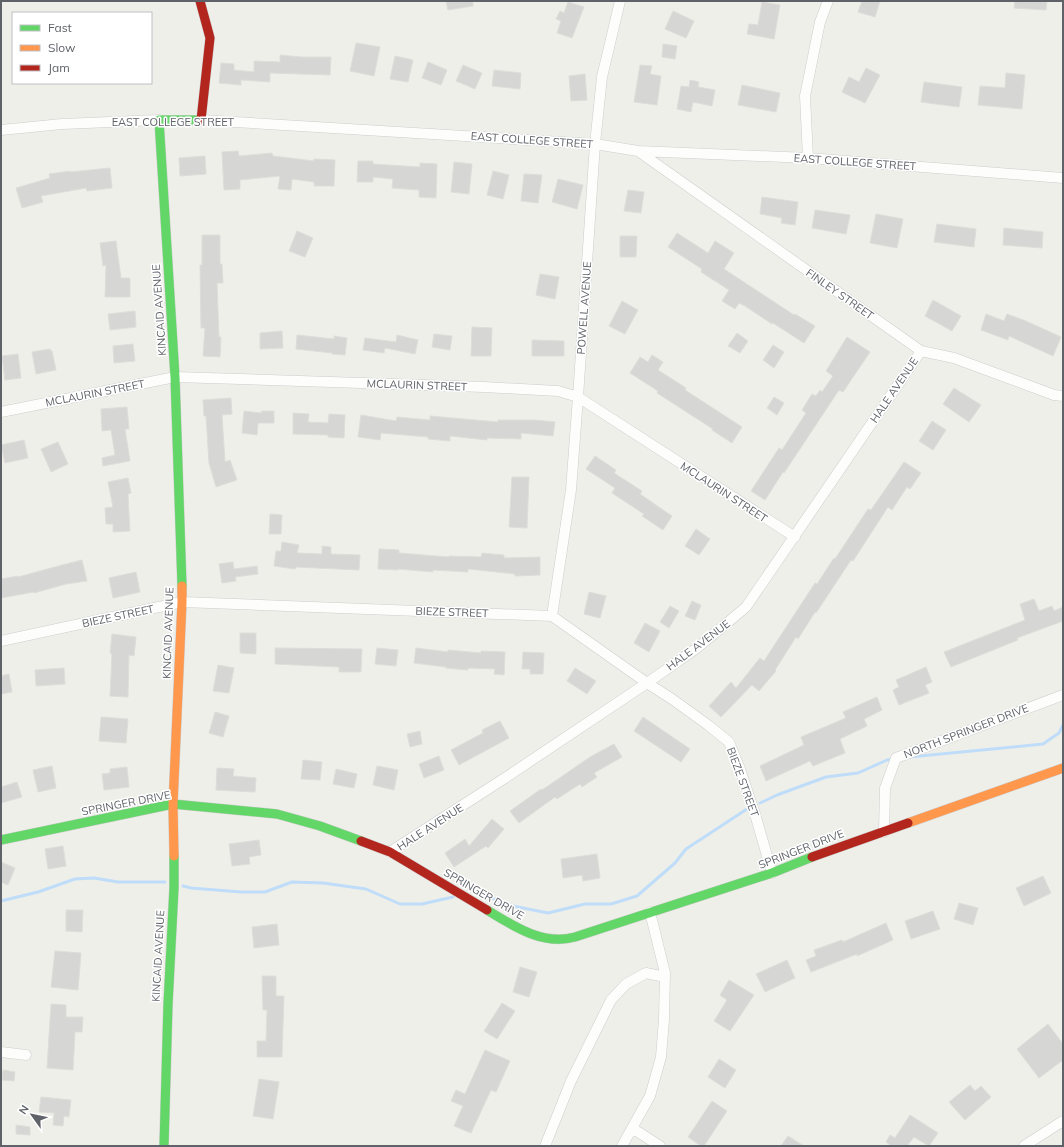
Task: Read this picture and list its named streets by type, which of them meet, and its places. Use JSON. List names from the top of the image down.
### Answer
{
  "streets": {
    "street": [
      "EAST COLLEGE STREET",
      "FINLEY STREET",
      "POWELL AVENUE",
      "KINCAID AVENUE",
      "MCLAURIN STREET",
      "HALE AVENUE",
      "BIEZE STREET",
      "NORTH SPRINGER DRIVE",
      "SPRINGER DRIVE"
    ]
  },
  "crossings": [
    ["EAST COLLEGE STREET", "FINLEY STREET"],
    ["EAST COLLEGE STREET", "POWELL AVENUE"],
    ["EAST COLLEGE STREET", "KINCAID AVENUE"],
    ["FINLEY STREET", "HALE AVENUE"],
    ["POWELL AVENUE", "MCLAURIN STREET"],
    ["POWELL AVENUE", "BIEZE STREET"],
    ["KINCAID AVENUE", "MCLAURIN STREET"],
    ["KINCAID AVENUE", "BIEZE STREET"],
    ["KINCAID AVENUE", "SPRINGER DRIVE"],
    ["MCLAURIN STREET", "HALE AVENUE"],
    ["HALE AVENUE", "BIEZE STREET"],
    ["HALE AVENUE", "SPRINGER DRIVE"],
    ["BIEZE STREET", "SPRINGER DRIVE"],
    ["NORTH SPRINGER DRIVE", "SPRINGER DRIVE"]
  ],
  "legend": ["Fast", "Slow", "Jam"],
  "north": "top left"
}
